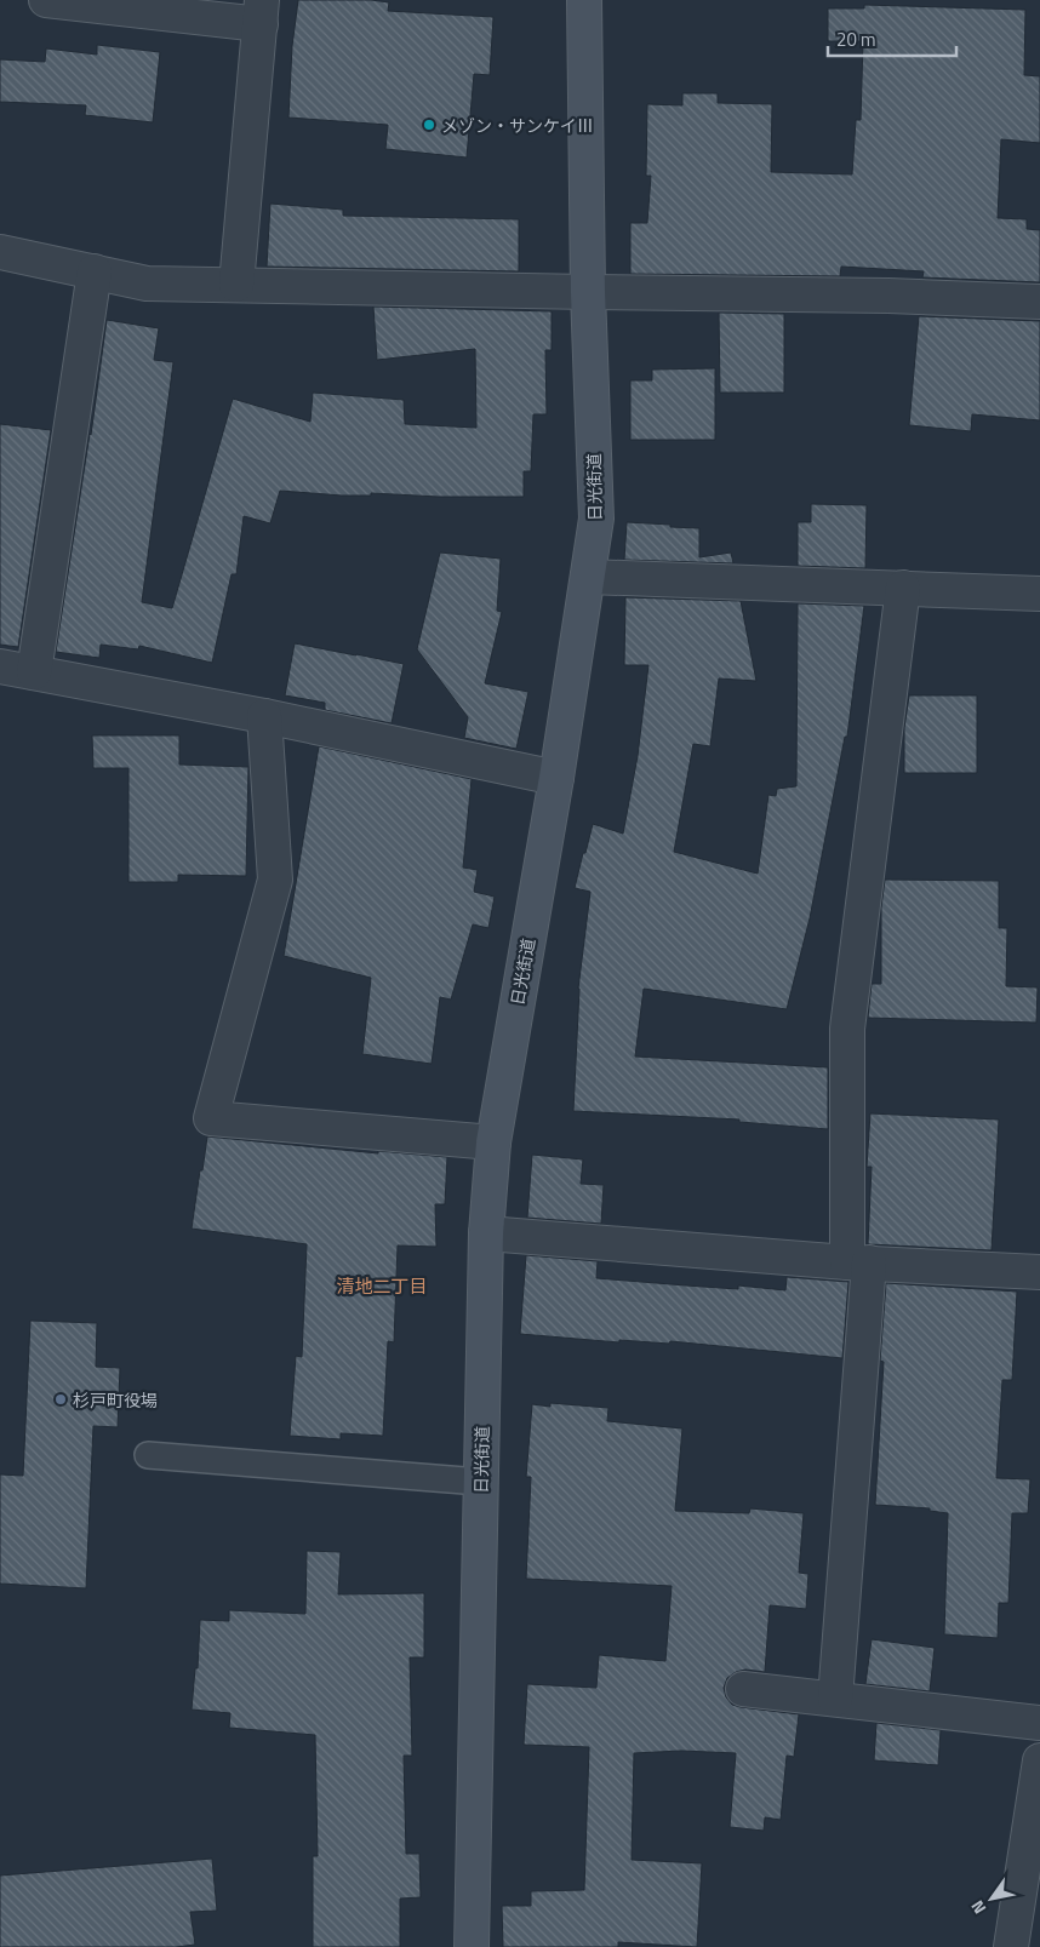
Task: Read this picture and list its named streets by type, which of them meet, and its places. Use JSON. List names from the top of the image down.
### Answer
{
  "streets": {
    "main road": ["日光街道"]
  },
  "districts": ["清地二丁目"],
  "places": ["メゾン・サンケイⅢ", "杉戸町役場"],
  "scale_bar": "20 m",
  "north": "bottom left"
}
